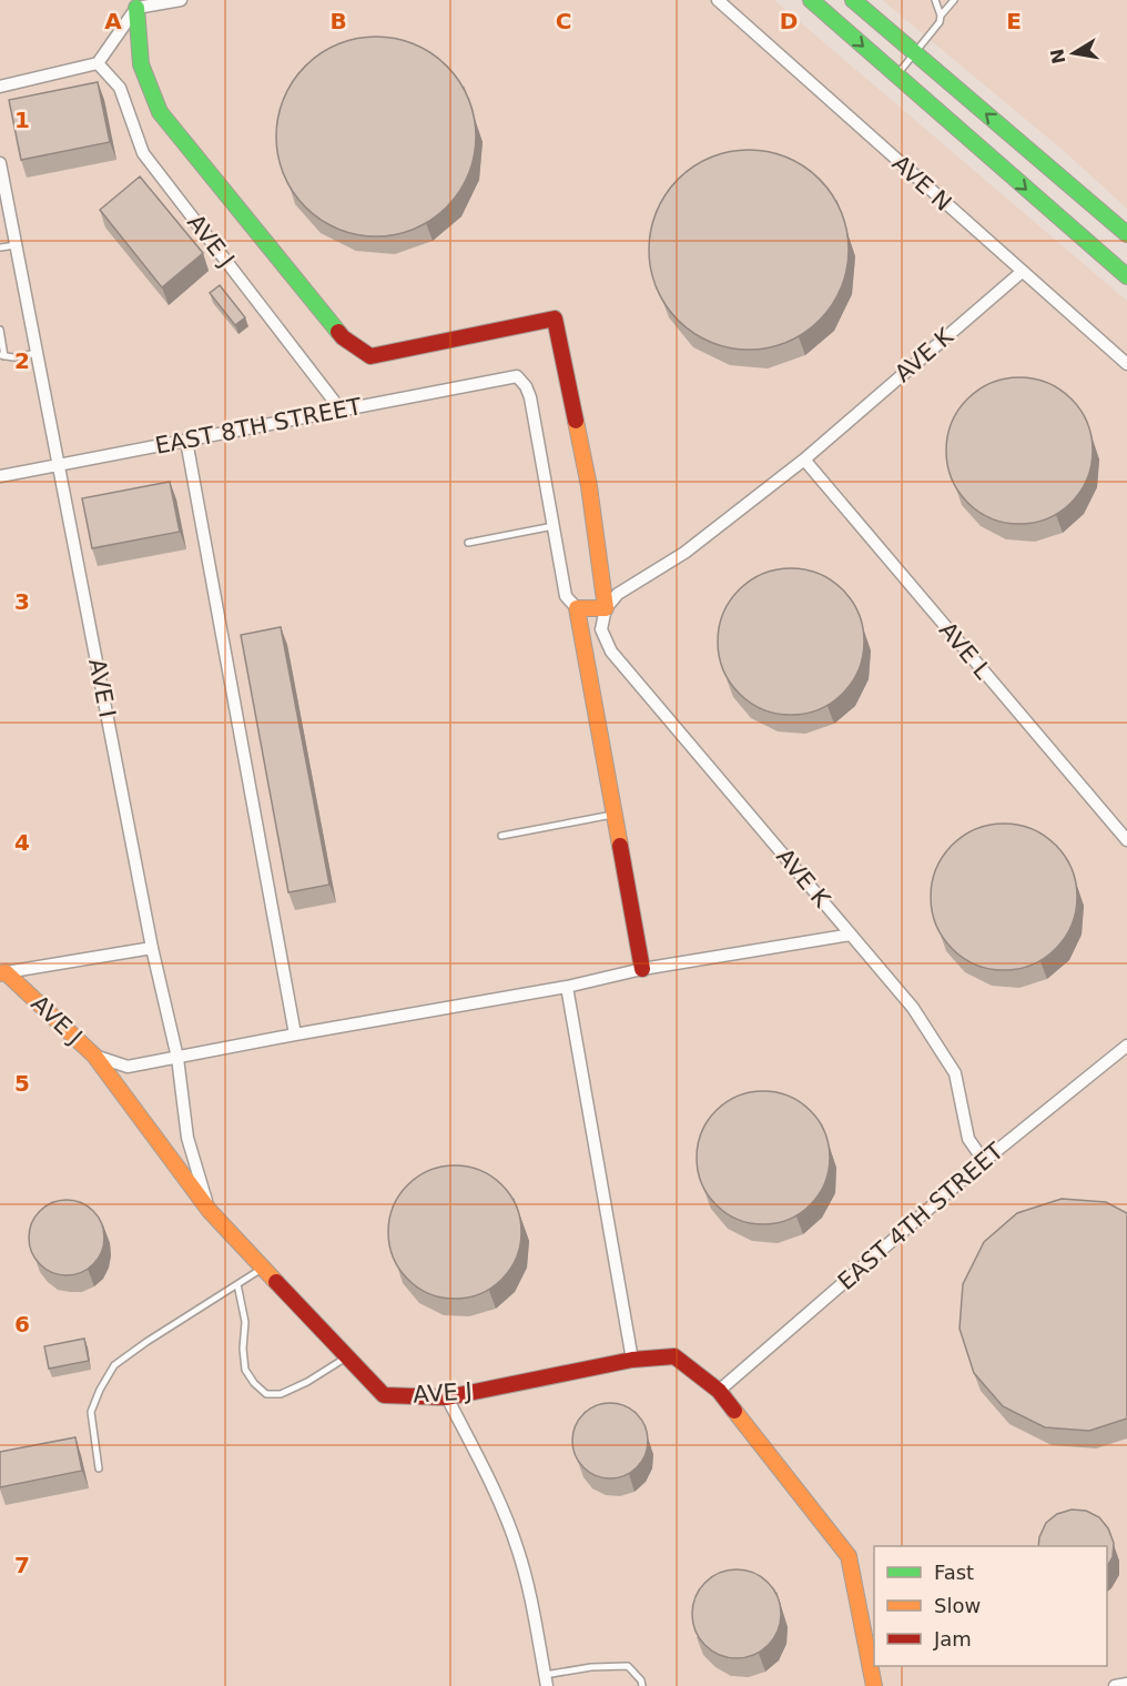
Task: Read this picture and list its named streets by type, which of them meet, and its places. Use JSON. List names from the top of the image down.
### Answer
{
  "streets": {
    "street": [
      "AVE N",
      "AVE J",
      "AVE K",
      "EAST 8TH STREET",
      "AVE L",
      "AVE I",
      "EAST 4TH STREET"
    ]
  },
  "crossings": [
    ["AVE N", "AVE K"],
    ["AVE J", "EAST 8TH STREET"],
    ["AVE J", "AVE I"],
    ["AVE J", "EAST 4TH STREET"],
    ["AVE K", "AVE L"],
    ["AVE K", "EAST 4TH STREET"],
    ["EAST 8TH STREET", "AVE I"]
  ],
  "legend": ["Fast", "Slow", "Jam"],
  "north": "left",
  "grid": {
    "columns": [
      "A",
      "B",
      "C",
      "D",
      "E"
    ],
    "rows": [
      "1",
      "2",
      "3",
      "4",
      "5",
      "6",
      "7"
    ]
  }
}
